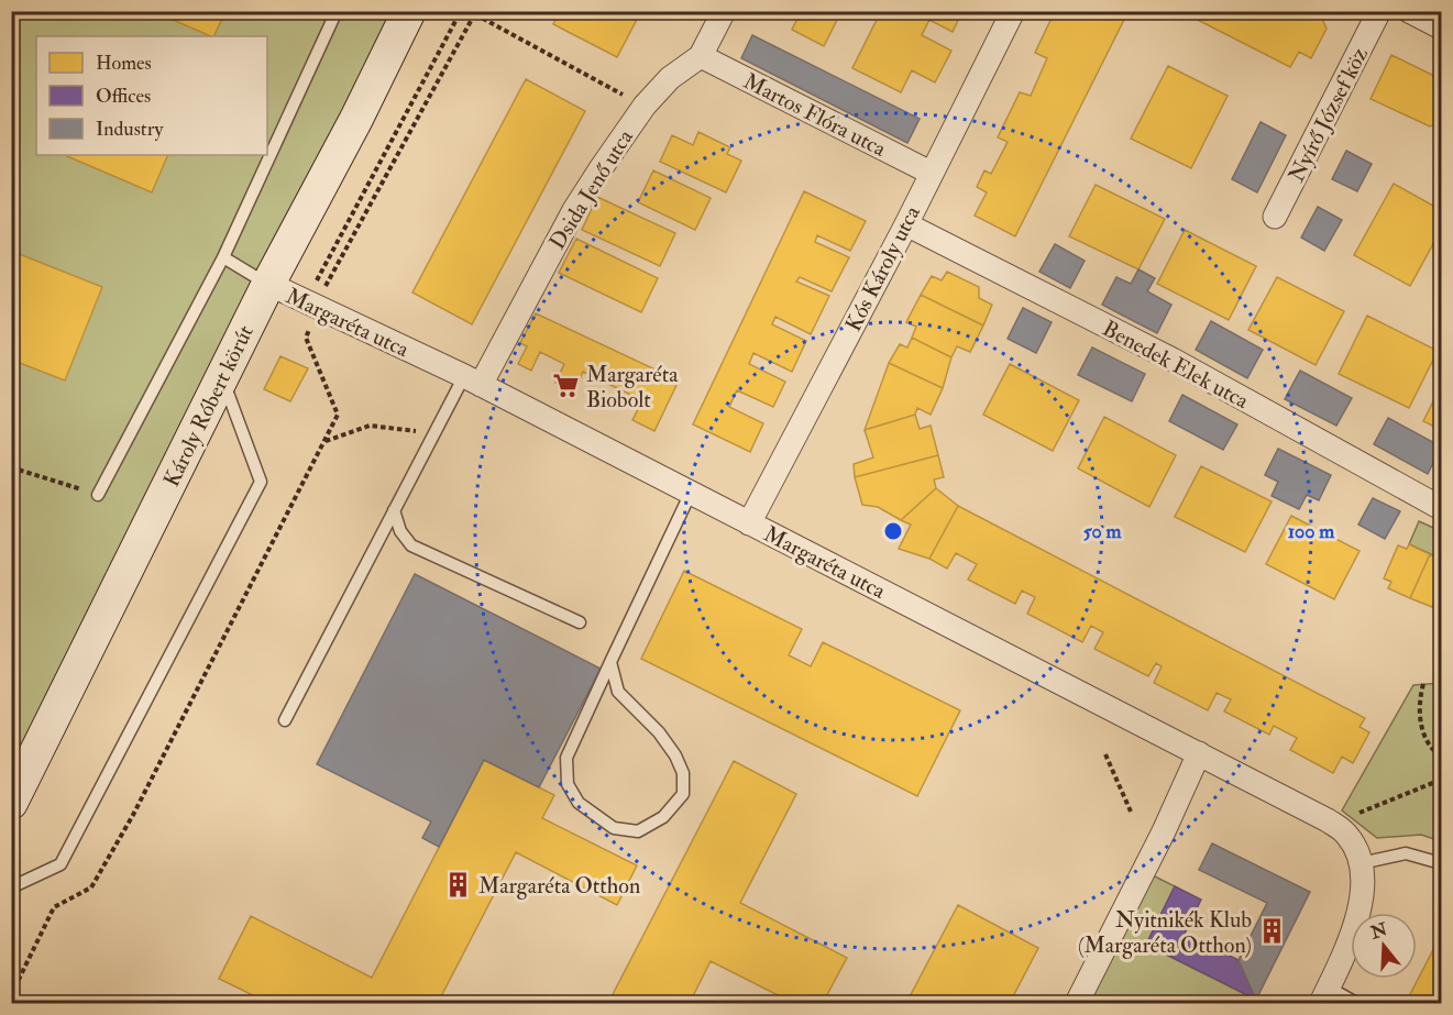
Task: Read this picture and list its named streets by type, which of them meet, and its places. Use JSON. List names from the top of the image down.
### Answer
{
  "streets": {
    "street": [
      "Martos Flóra utca",
      "Nyírő József köz",
      "Dsida Jenő utca",
      "Kós Károly utca",
      "Margaréta utca",
      "Benedek Elek utca",
      "Károly Róbert körút"
    ]
  },
  "crossings": [
    ["Martos Flóra utca", "Dsida Jenő utca"],
    ["Martos Flóra utca", "Kós Károly utca"],
    ["Dsida Jenő utca", "Margaréta utca"],
    ["Kós Károly utca", "Margaréta utca"],
    ["Kós Károly utca", "Benedek Elek utca"],
    ["Margaréta utca", "Károly Róbert körút"]
  ],
  "places": {
    "supermarket": ["Margaréta Biobolt"],
    "building": ["Margaréta Otthon", "Nyitnikék Klub (Margaréta Otthon)"]
  },
  "legend": ["Homes", "Offices", "Industry"],
  "north": "top",
  "rings": ["50 m", "100 m"]
}
